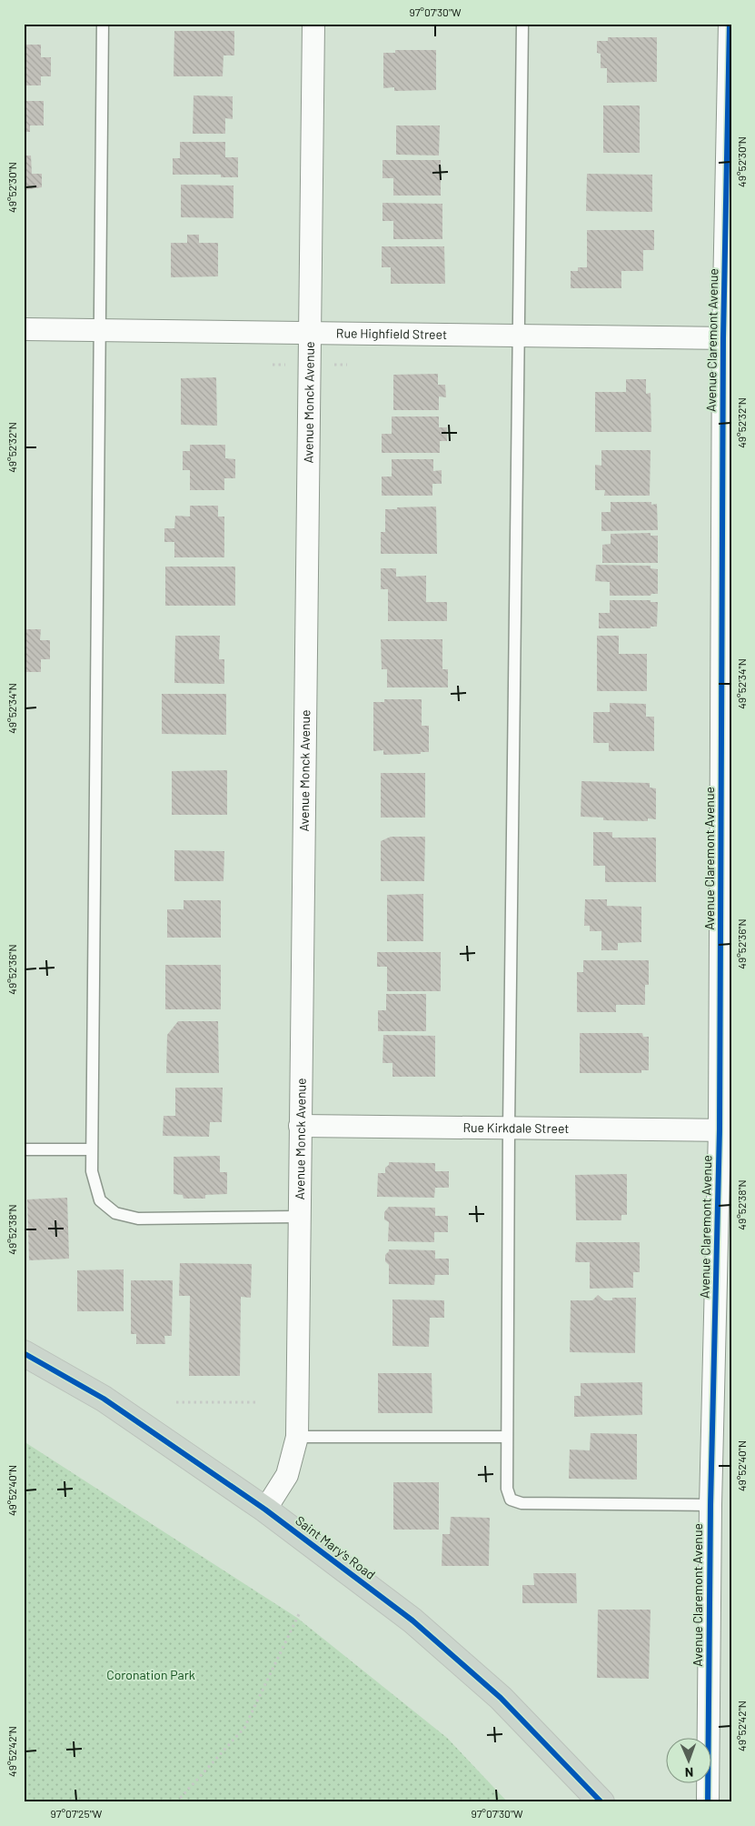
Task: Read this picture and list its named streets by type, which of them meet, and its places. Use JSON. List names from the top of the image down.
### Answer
{
  "streets": {
    "highway": ["Saint Mary's Road"],
    "street": [
      "Rue Highfield Street",
      "Avenue Claremont Avenue",
      "Avenue Monck Avenue",
      "Rue Kirkdale Street"
    ]
  },
  "crossings": [
    ["Rue Highfield Street", "Avenue Claremont Avenue"],
    ["Rue Highfield Street", "Avenue Monck Avenue"],
    ["Avenue Claremont Avenue", "Rue Kirkdale Street"],
    ["Avenue Monck Avenue", "Rue Kirkdale Street"],
    ["Avenue Monck Avenue", "Saint Mary's Road"]
  ],
  "parks": ["Coronation Park"],
  "north": "bottom",
  "coordinates": [
    "97°07'30\"W",
    "49°52'30\"N",
    "49°52'32\"N",
    "49°52'34\"N",
    "49°52'36\"N",
    "49°52'38\"N",
    "49°52'40\"N",
    "49°52'42\"N",
    "97°07'25\"W"
  ]
}
